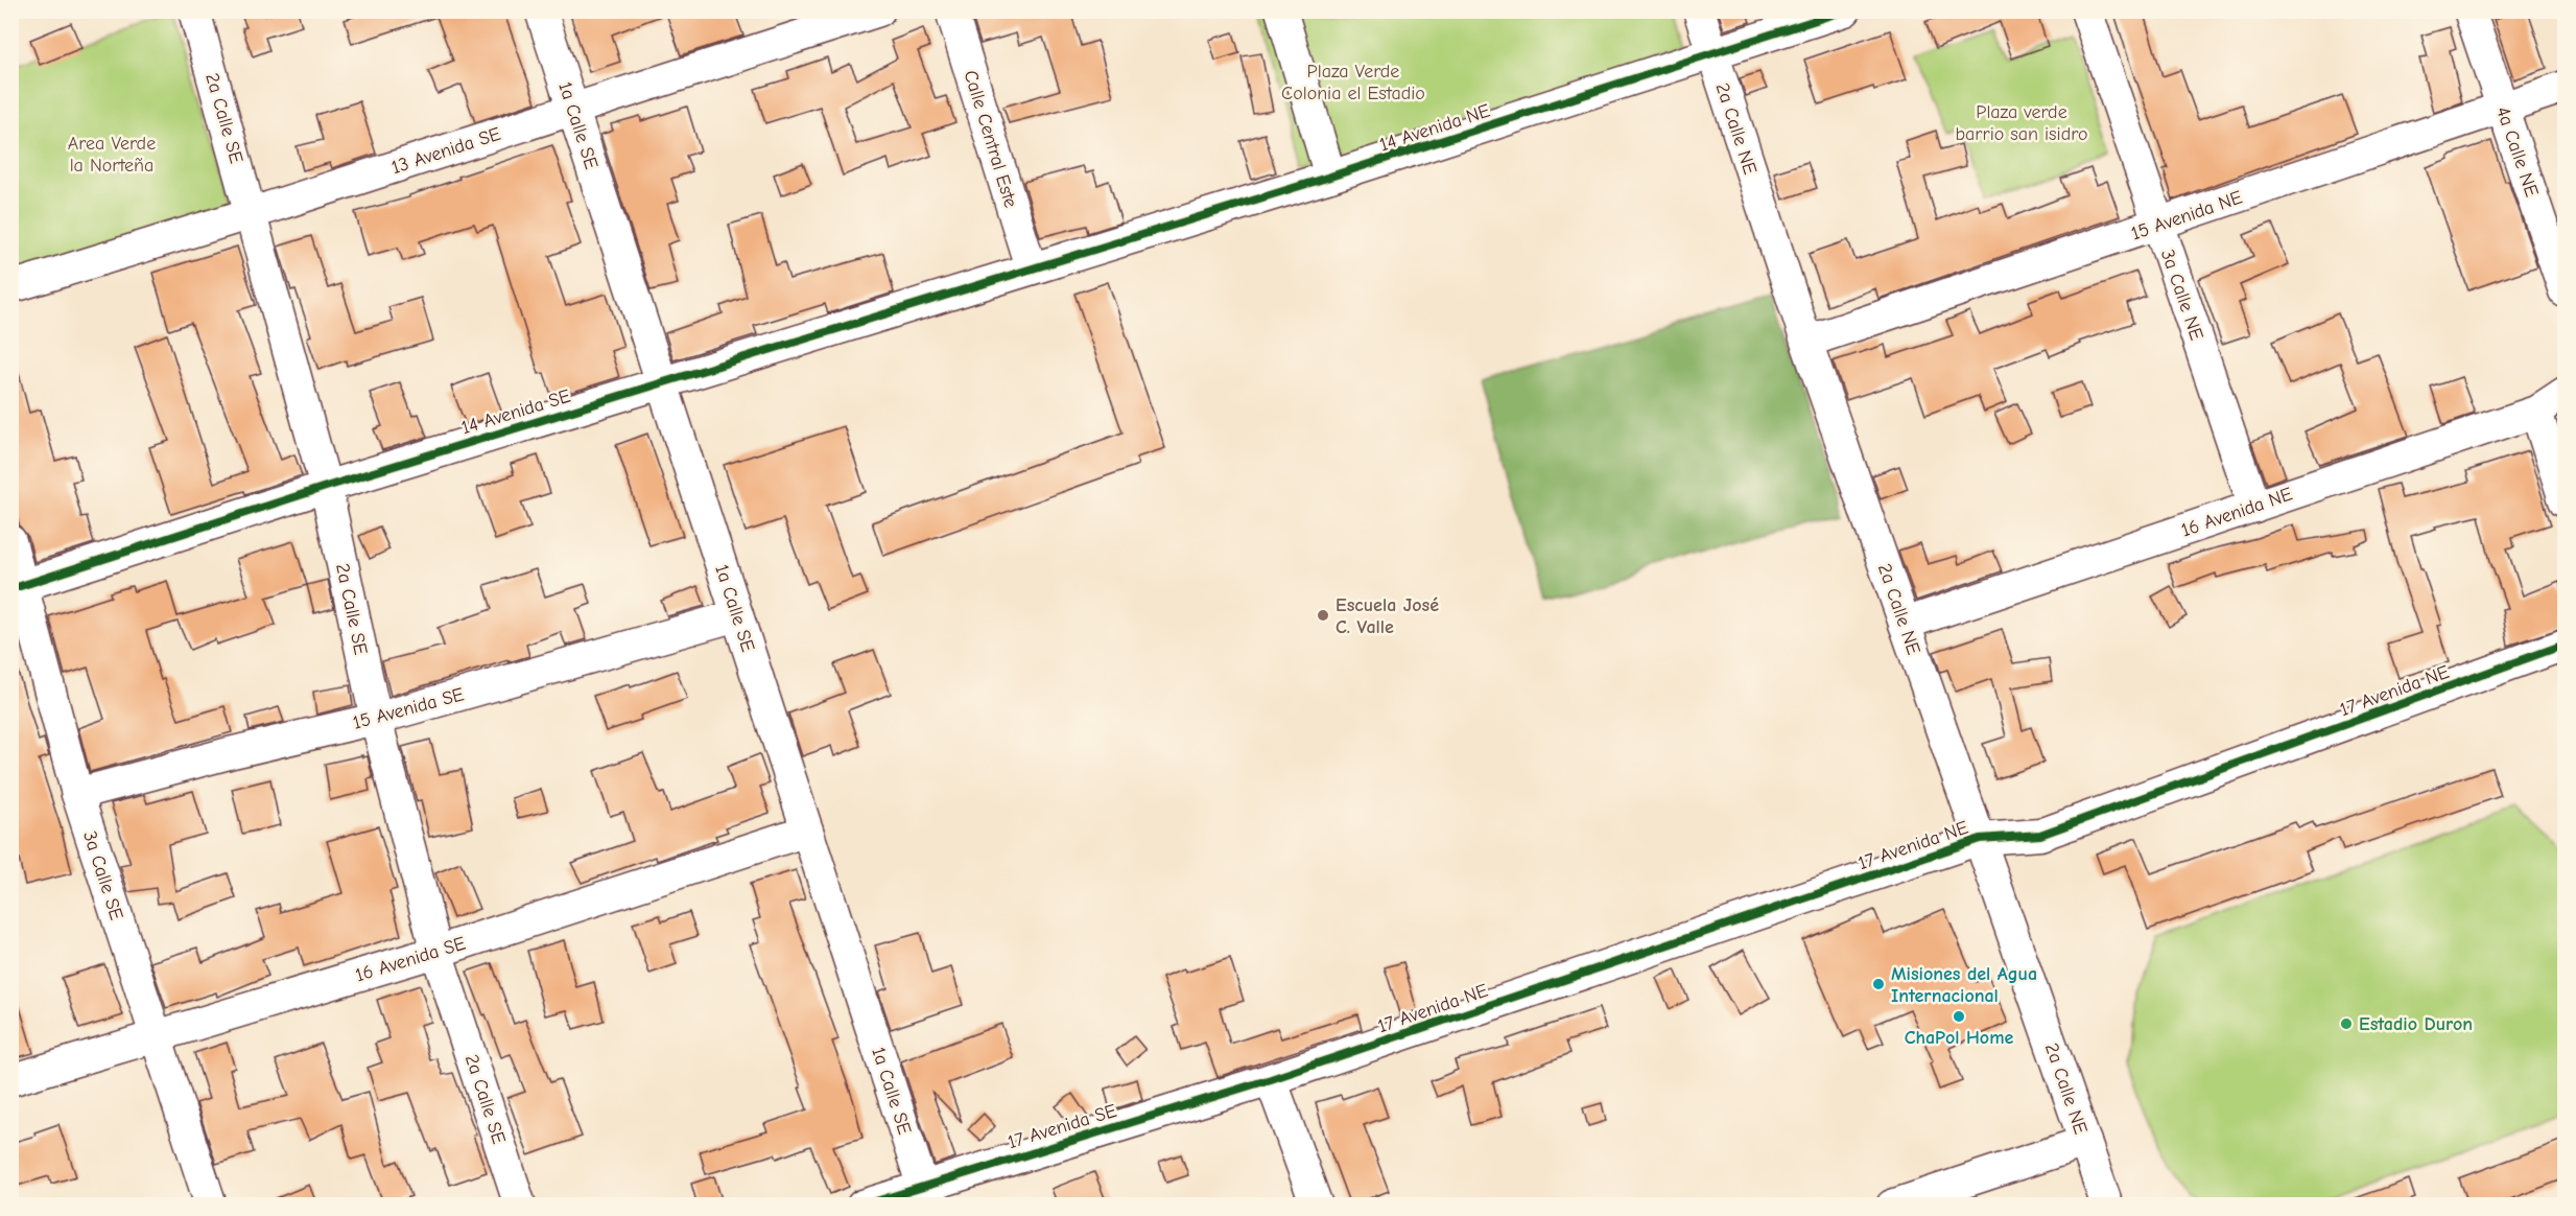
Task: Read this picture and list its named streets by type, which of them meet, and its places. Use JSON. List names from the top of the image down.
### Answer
{
  "streets": {
    "street": [
      "2a Calle SE",
      "1a Calle SE",
      "14 Avenida NE",
      "2a Calle NE",
      "Calle Central Este",
      "13 Avenida SE",
      "4a Calle NE",
      "15 Avenida NE",
      "3a Calle NE",
      "14 Avenida SE",
      "16 Avenida NE",
      "17 Avenida NE",
      "15 Avenida SE",
      "3a Calle SE",
      "16 Avenida SE",
      "17 Avenida SE"
    ]
  },
  "crossings": [
    ["2a Calle SE", "13 Avenida SE"],
    ["2a Calle SE", "14 Avenida SE"],
    ["2a Calle SE", "15 Avenida SE"],
    ["2a Calle SE", "16 Avenida SE"],
    ["1a Calle SE", "13 Avenida SE"],
    ["1a Calle SE", "14 Avenida SE"],
    ["1a Calle SE", "15 Avenida SE"],
    ["1a Calle SE", "16 Avenida SE"],
    ["1a Calle SE", "17 Avenida SE"],
    ["14 Avenida NE", "2a Calle NE"],
    ["14 Avenida NE", "Calle Central Este"],
    ["14 Avenida NE", "14 Avenida SE"],
    ["2a Calle NE", "15 Avenida NE"],
    ["2a Calle NE", "16 Avenida NE"],
    ["2a Calle NE", "17 Avenida NE"],
    ["Calle Central Este", "14 Avenida SE"],
    ["4a Calle NE", "15 Avenida NE"],
    ["15 Avenida NE", "3a Calle NE"],
    ["3a Calle NE", "16 Avenida NE"],
    ["14 Avenida SE", "3a Calle SE"],
    ["17 Avenida NE", "17 Avenida SE"],
    ["15 Avenida SE", "3a Calle SE"],
    ["3a Calle SE", "16 Avenida SE"]
  ],
  "parks": ["Plaza Verde Colonia el Estadio", "Plaza verde barrio san isidro", "Area Verde la Norteña"],
  "places": [
    "Escuela José C. Valle",
    "Misiones del Agua Internacional",
    "ChaPol Home",
    "Estadio Duron"
  ]
}
